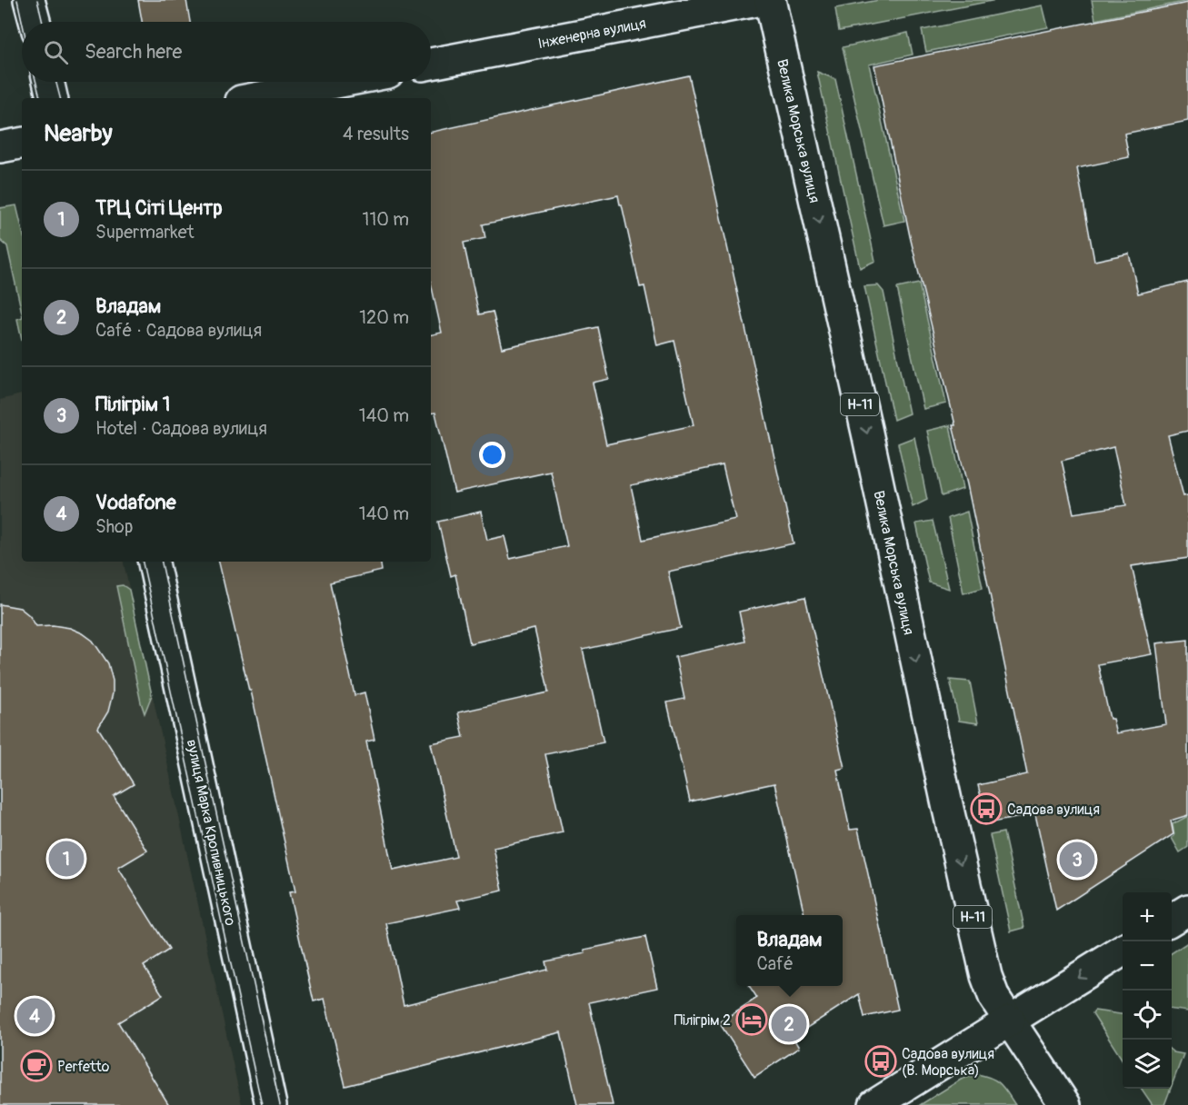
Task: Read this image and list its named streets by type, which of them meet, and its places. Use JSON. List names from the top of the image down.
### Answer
{
  "streets": {
    "main road": [
      "Інженерна вулиця",
      "Велика Морська вулиця",
      "Н-11",
      "вулиця Марка Кропивницького"
    ]
  },
  "one_way": ["Велика Морська вулиця"],
  "places": {
    "bus stop": ["Садова вулиця", "Садова вулиця (В. Морська)"],
    "hotel": ["Пілігрім 2"],
    "cafe": ["Perfetto"]
  },
  "page": {
    "search": "Search here",
    "heading": ["Nearby", "4 results"],
    "list": [
      {
        "mark": "1",
        "name": "ТРЦ Сіті Центр",
        "note": "Supermarket",
        "value": "110 m"
      },
      {
        "mark": "2",
        "name": "Владам",
        "note": "Café · Садова вулиця",
        "value": "120 m"
      },
      {
        "mark": "3",
        "name": "Пілігрім 1",
        "note": "Hotel · Садова вулиця",
        "value": "140 m"
      },
      {
        "mark": "4",
        "name": "Vodafone",
        "note": "Shop",
        "value": "140 m"
      }
    ],
    "pins": [
      "1",
      "3",
      "4",
      "2"
    ],
    "map_buttons": ["+", "−"],
    "popup": ["Владам", "Café"]
  }
}
